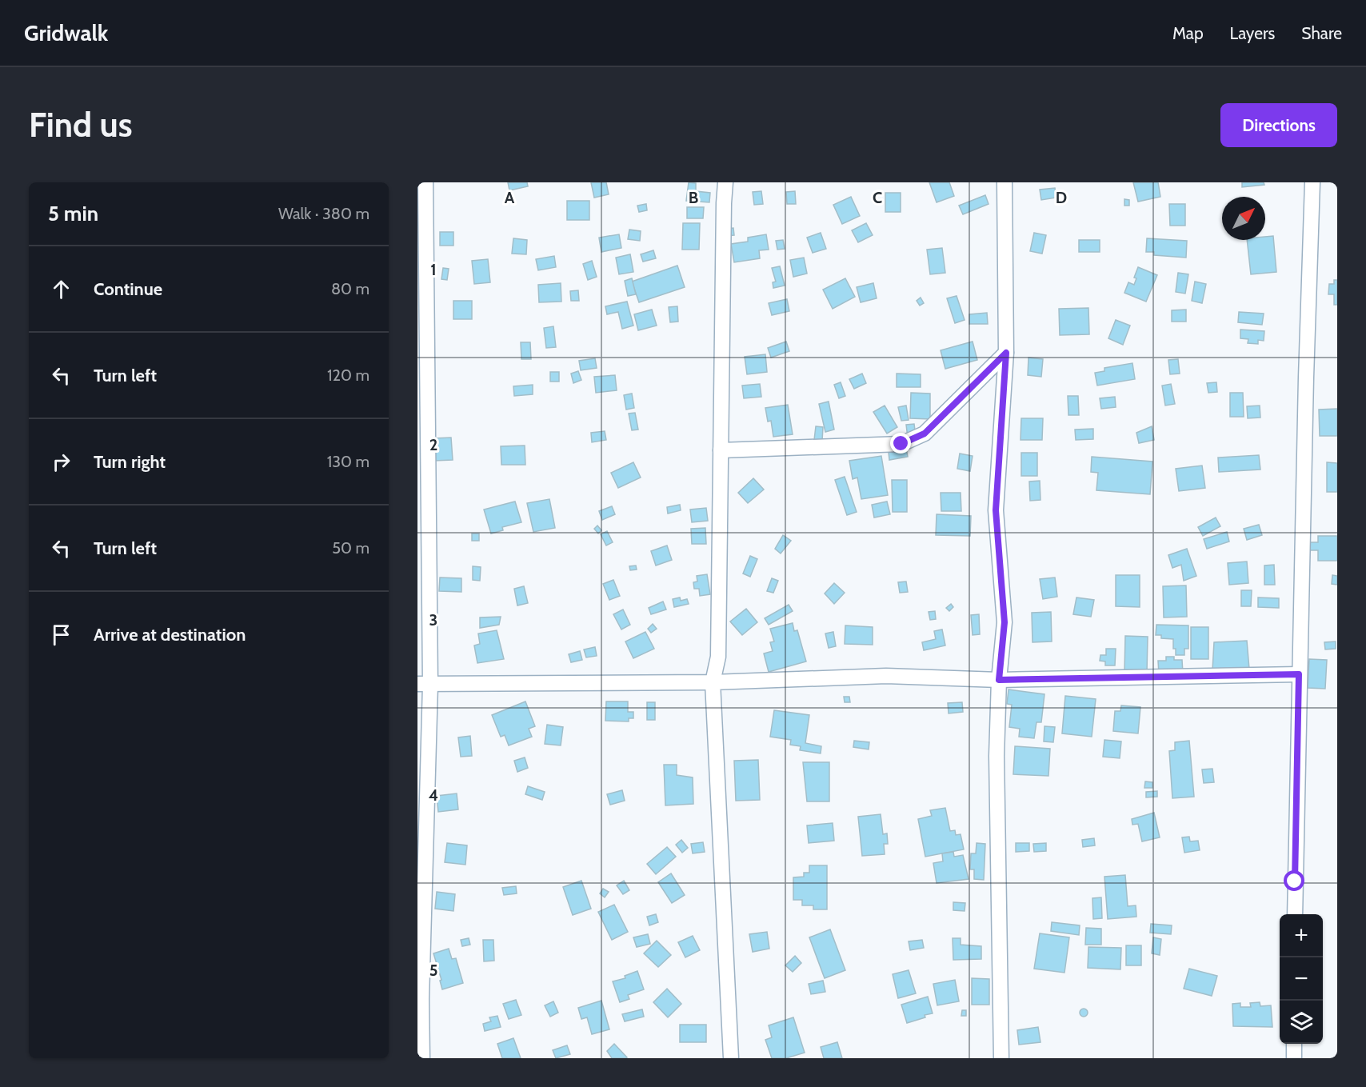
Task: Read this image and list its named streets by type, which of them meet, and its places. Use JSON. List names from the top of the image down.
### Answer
{
  "north": "top right",
  "page": {
    "header": "Gridwalk",
    "nav": ["Map", "Layers", "Share"],
    "buttons": "Directions",
    "title": "Find us",
    "heading": ["5 min", "Walk · 380 m"],
    "list": [
      ["Continue", "80 m"],
      ["Turn left", "120 m"],
      ["Turn right", "130 m"],
      ["Turn left", "50 m"],
      "Arrive at destination"
    ],
    "map_buttons": ["+", "−"]
  },
  "grid": {
    "columns": [
      "A",
      "B",
      "C",
      "D"
    ],
    "rows": [
      "1",
      "2",
      "3",
      "4",
      "5"
    ]
  }
}
